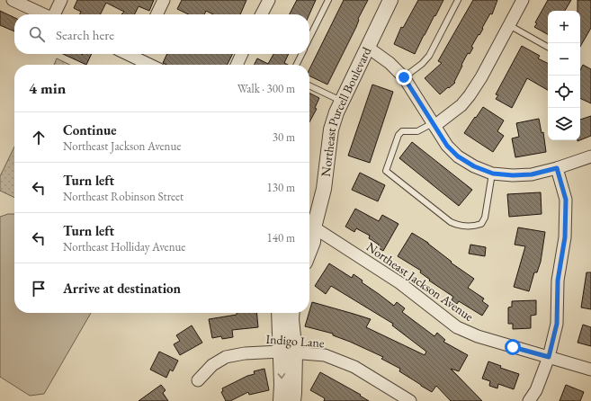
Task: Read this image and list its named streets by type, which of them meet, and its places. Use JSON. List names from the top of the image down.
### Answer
{
  "streets": {
    "street": ["Northeast Purcell Boulevard", "Northeast Jackson Avenue", "Indigo Lane"]
  },
  "page": {
    "map_buttons": ["+", "−"],
    "search": "Search here",
    "heading": ["4 min", "Walk · 300 m"],
    "list": [
      ["Continue", "Northeast Jackson Avenue", "30 m"],
      ["Turn left", "Northeast Robinson Street", "130 m"],
      ["Turn left", "Northeast Holliday Avenue", "140 m"],
      "Arrive at destination"
    ]
  }
}
